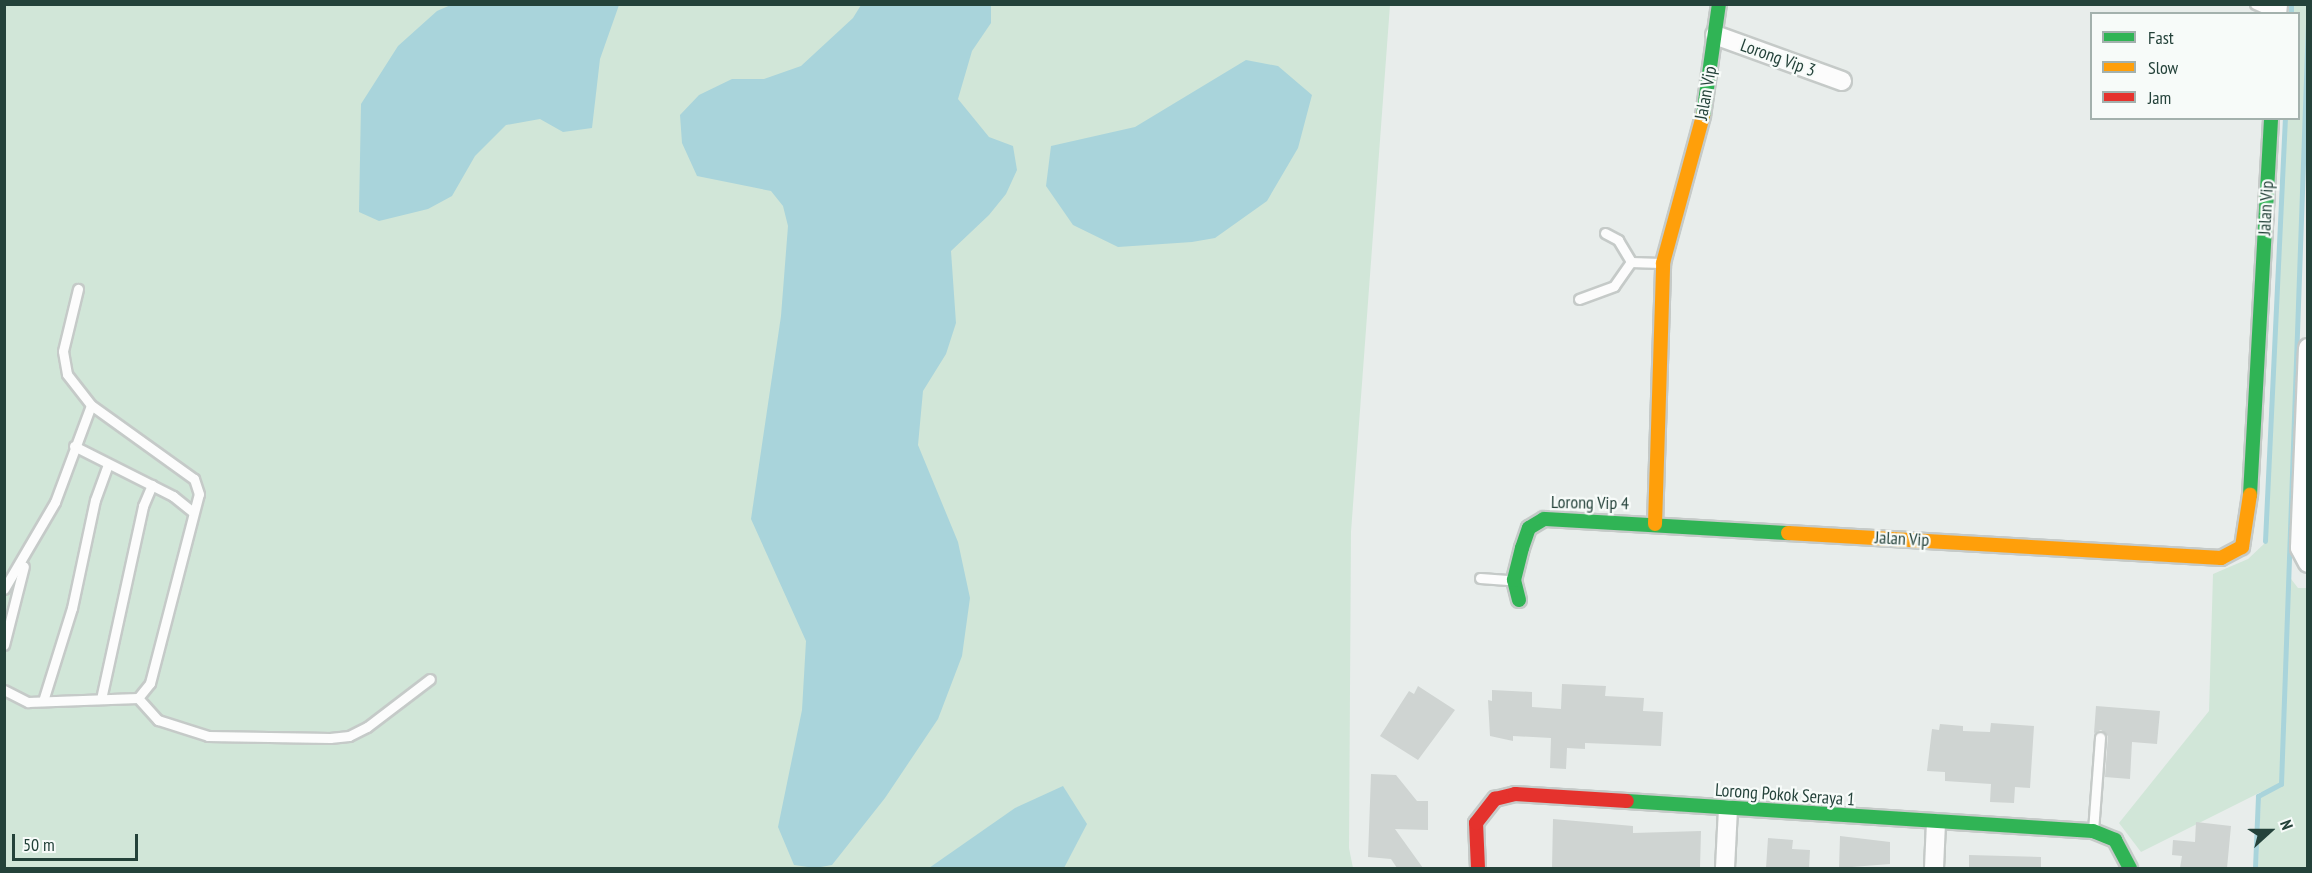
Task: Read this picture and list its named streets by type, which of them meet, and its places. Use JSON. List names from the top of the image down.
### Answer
{
  "streets": {
    "street": [
      "Lorong Vip 3",
      "Jalan Vip",
      "Lorong Vip 4",
      "Lorong Pokok Seraya 1"
    ]
  },
  "crossings": [
    ["Lorong Vip 3", "Jalan Vip"],
    ["Jalan Vip", "Lorong Vip 4"]
  ],
  "legend": ["Fast", "Slow", "Jam"],
  "scale_bar": "50 m",
  "north": "right"
}
